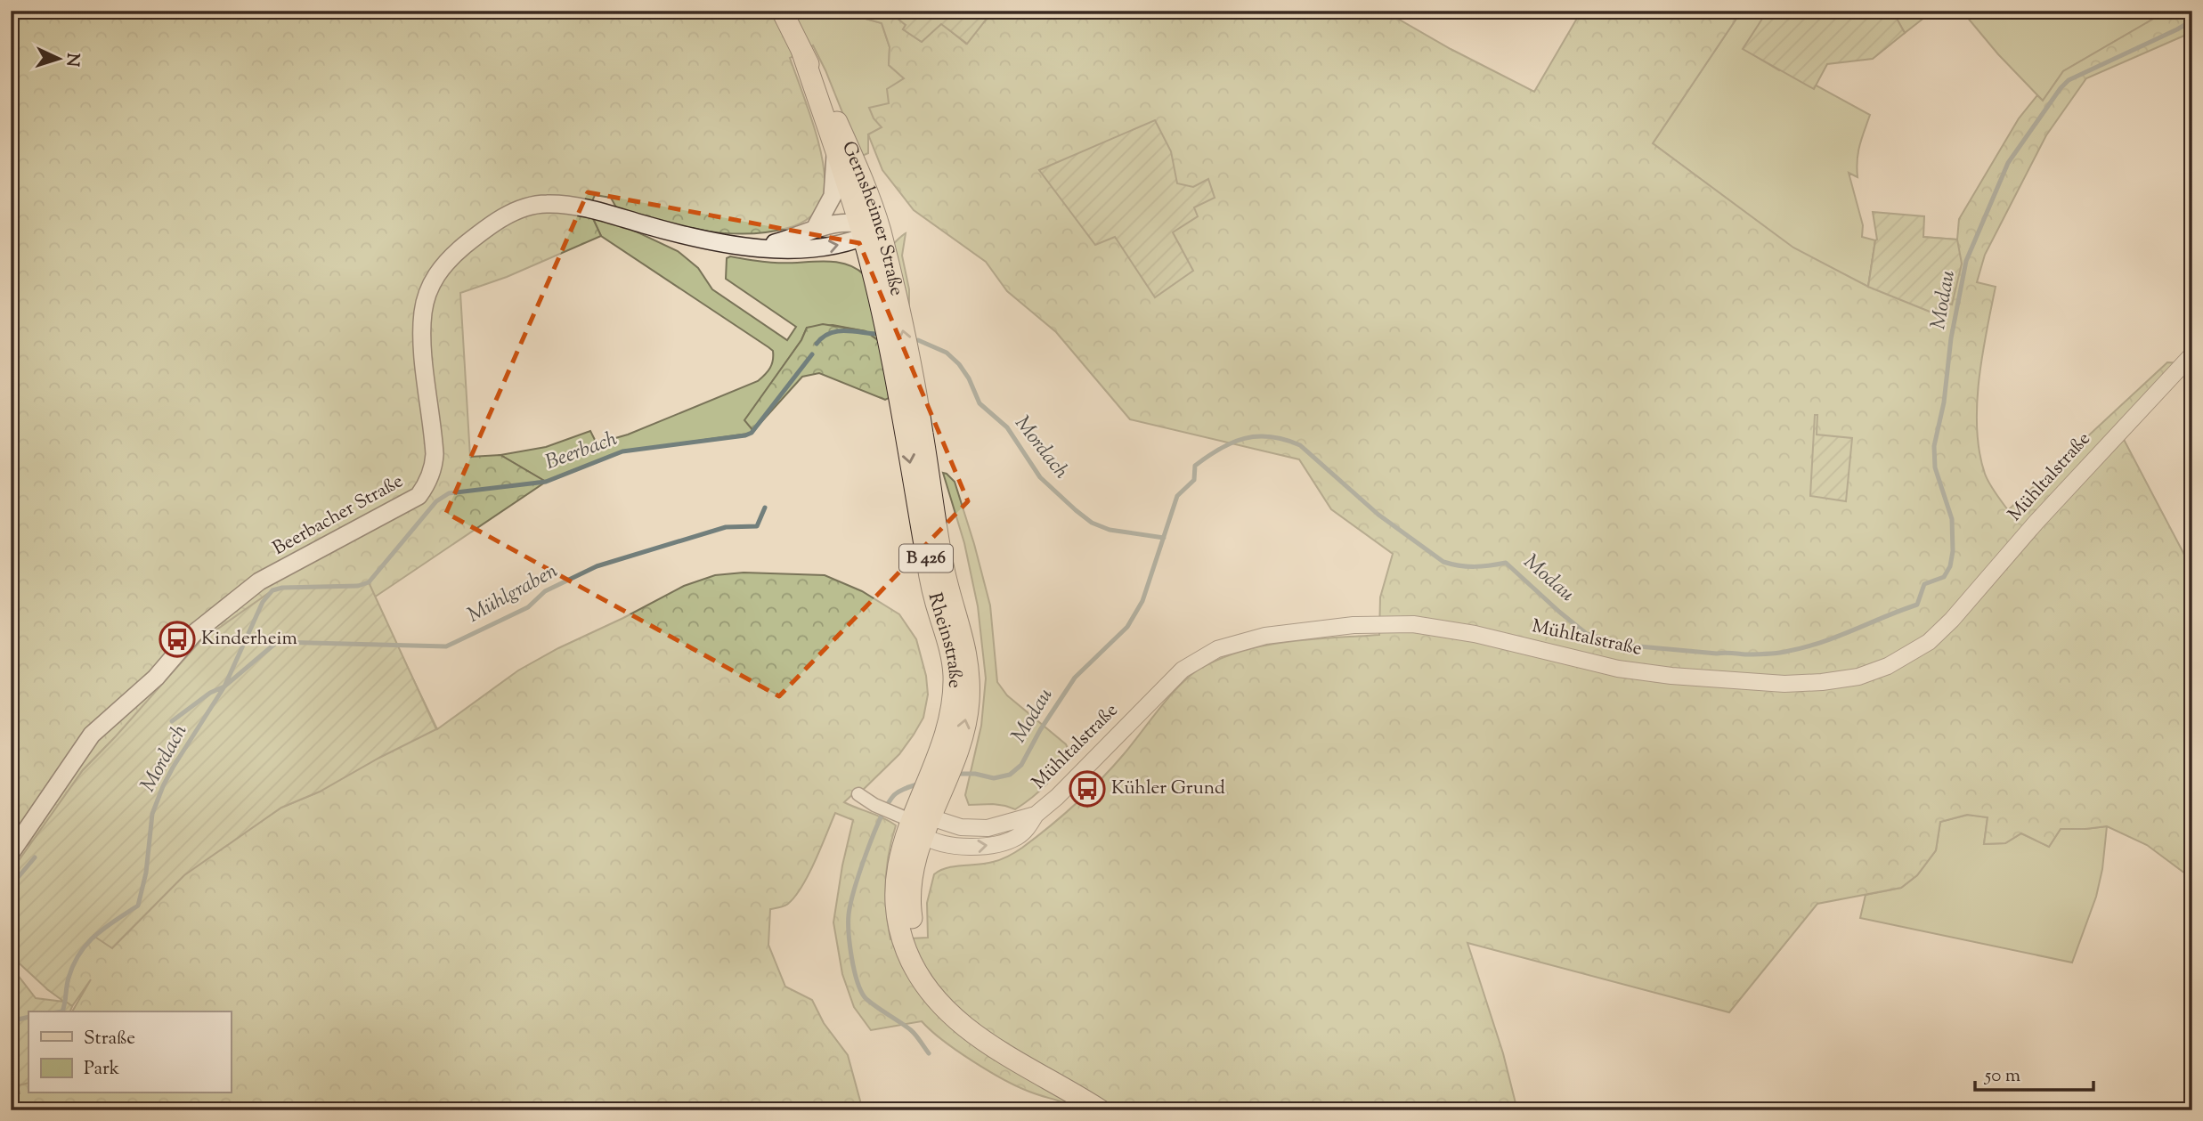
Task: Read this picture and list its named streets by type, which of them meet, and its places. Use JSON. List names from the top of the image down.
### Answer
{
  "streets": {
    "main road": [
      "Gernsheimer Straße",
      "Beerbacher Straße",
      "B 426",
      "Rheinstraße"
    ],
    "street": ["Mühltalstraße"]
  },
  "crossings": [
    ["Gernsheimer Straße", "Beerbacher Straße"],
    ["Gernsheimer Straße", "Rheinstraße"],
    ["Mühltalstraße", "B 426"],
    ["Mühltalstraße", "Rheinstraße"],
    ["B 426", "Rheinstraße"]
  ],
  "water": [
    "Modau",
    "Mordach",
    "Beerbach",
    "Mühlgraben"
  ],
  "places": {
    "bus stop": ["Kinderheim", "Kühler Grund"]
  },
  "legend": ["Straße", "Park"],
  "scale_bar": "50 m",
  "north": "right"
}
